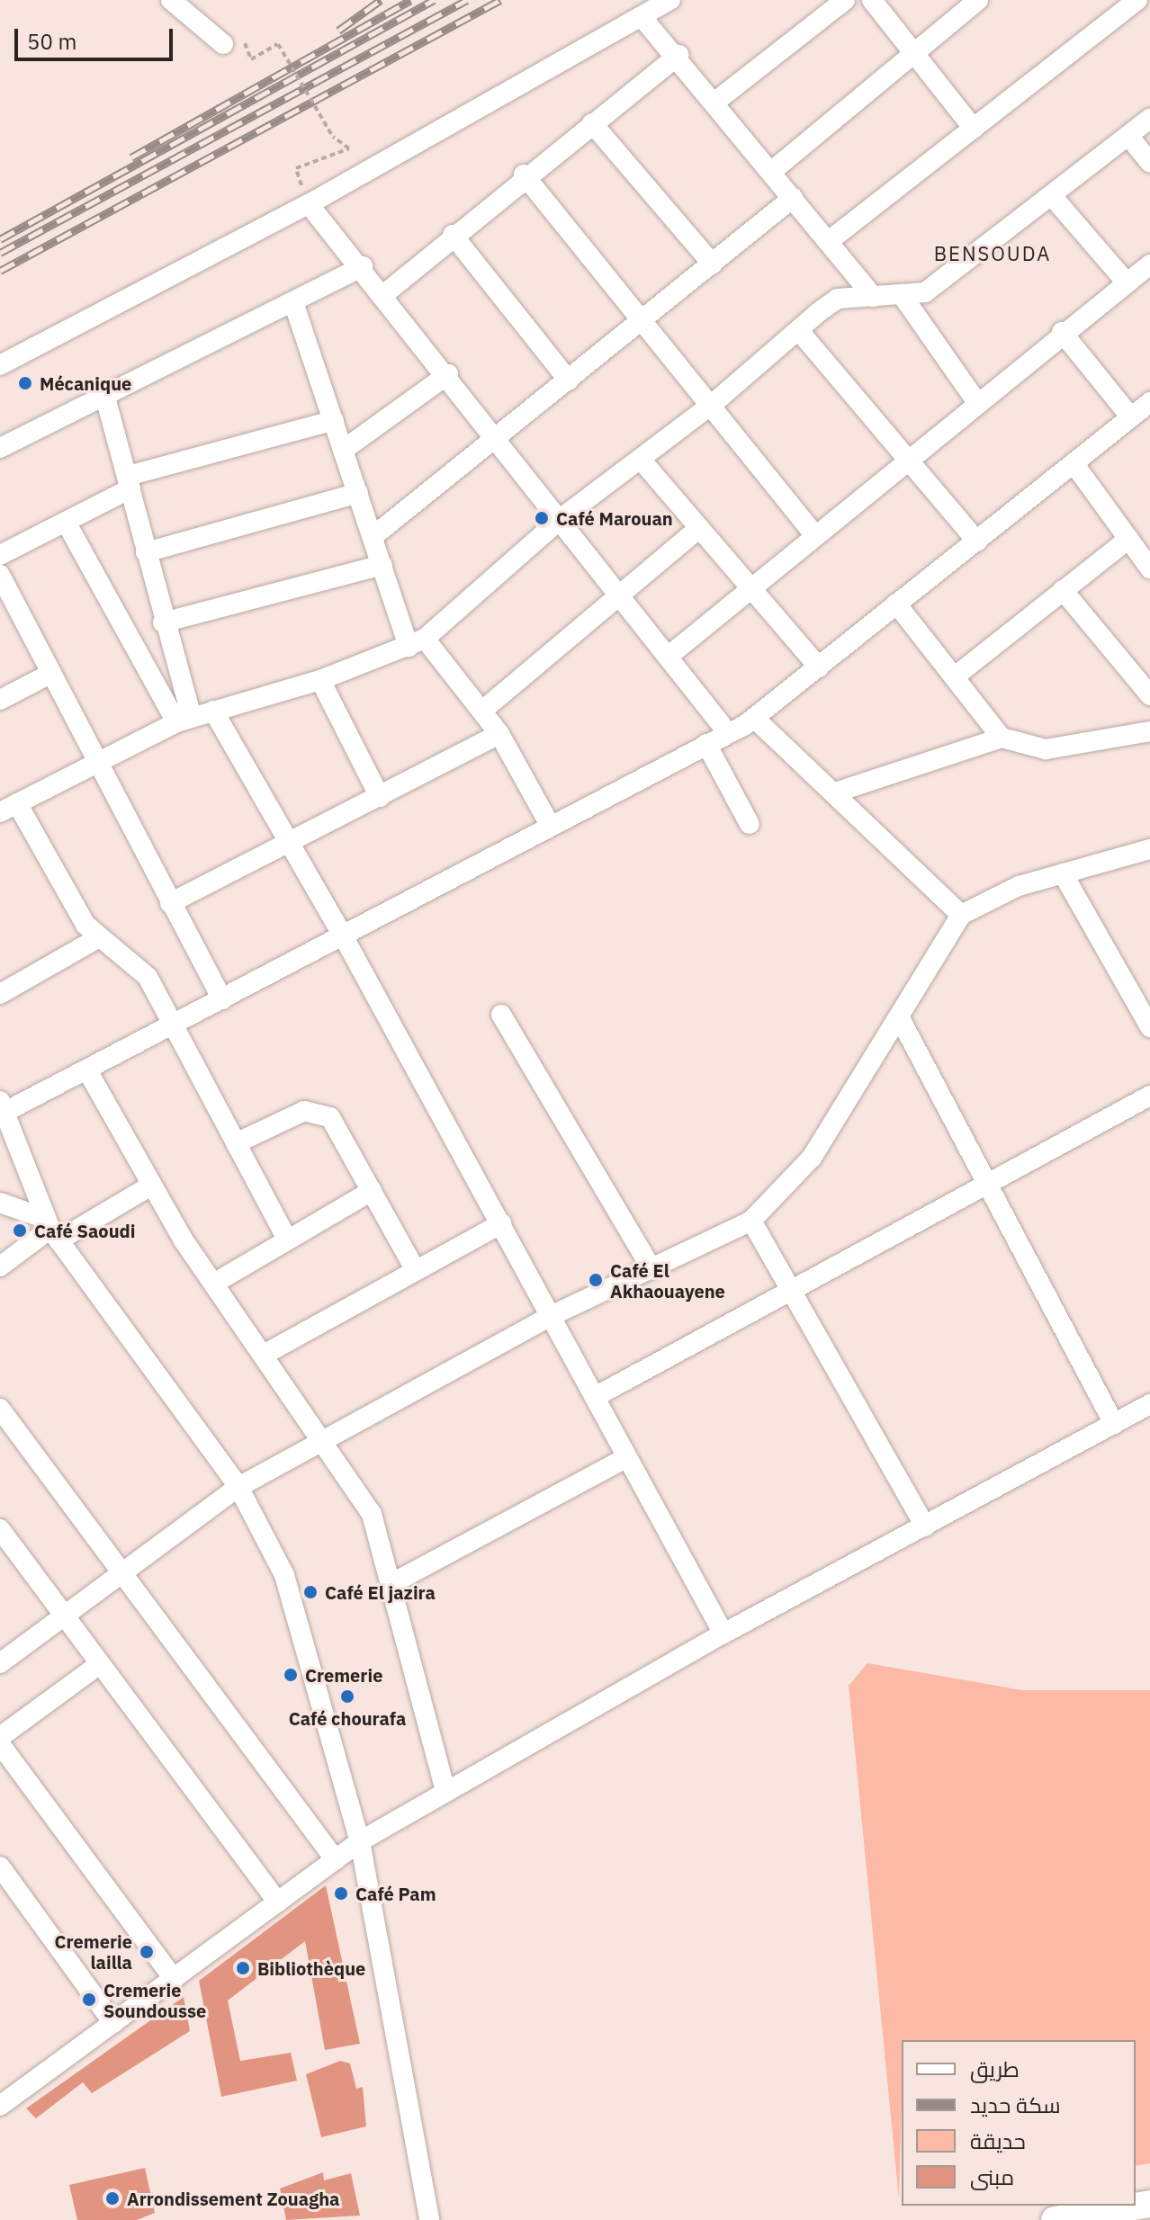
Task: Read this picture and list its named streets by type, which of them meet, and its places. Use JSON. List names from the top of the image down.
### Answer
{
  "districts": ["BENSOUDA"],
  "places": [
    "Mécanique",
    "Café Marouan",
    "Café Saoudi",
    "Café El Akhaouayene",
    "Café El jazira",
    "Cremerie",
    "Café chourafa",
    "Café Pam",
    "Cremerie lailla",
    "Bibliothèque",
    "Cremerie Soundousse",
    "Arrondissement Zouagha"
  ],
  "legend": [
    "طريق",
    "سكة حديد",
    "حديقة",
    "مبنى"
  ],
  "scale_bar": "50 m"
}
